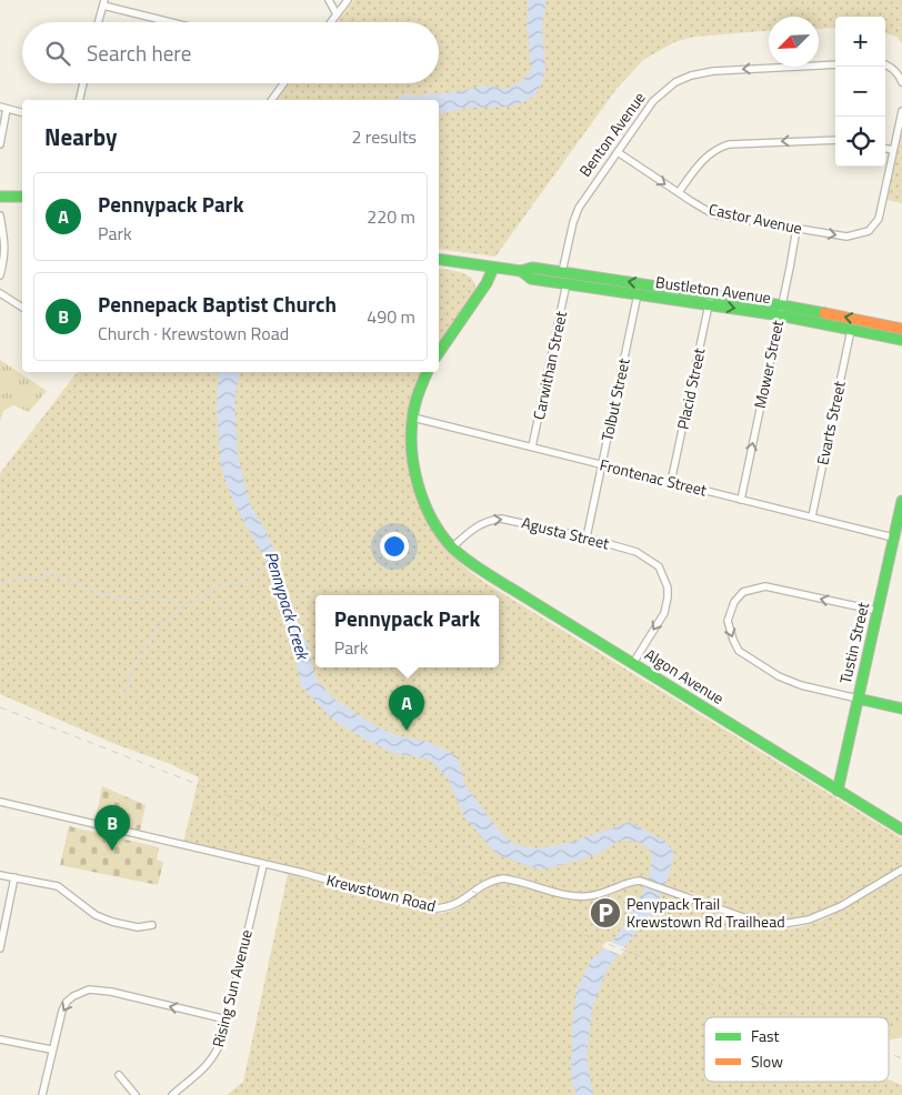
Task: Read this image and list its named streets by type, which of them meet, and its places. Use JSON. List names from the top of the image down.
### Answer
{
  "streets": {
    "street": [
      "Benton Avenue",
      "Castor Avenue",
      "Bustleton Avenue",
      "Mower Street",
      "Carwithan Street",
      "Placid Street",
      "Tolbut Street",
      "Evarts Street",
      "Frontenac Street",
      "Agusta Street",
      "Tustin Street",
      "Algon Avenue",
      "Krewstown Road",
      "Rising Sun Avenue"
    ]
  },
  "crossings": [
    ["Benton Avenue", "Castor Avenue"],
    ["Benton Avenue", "Bustleton Avenue"],
    ["Castor Avenue", "Mower Street"],
    ["Bustleton Avenue", "Mower Street"],
    ["Bustleton Avenue", "Carwithan Street"],
    ["Bustleton Avenue", "Placid Street"],
    ["Bustleton Avenue", "Tolbut Street"],
    ["Bustleton Avenue", "Evarts Street"],
    ["Mower Street", "Frontenac Street"],
    ["Carwithan Street", "Frontenac Street"],
    ["Placid Street", "Frontenac Street"],
    ["Tolbut Street", "Frontenac Street"],
    ["Tolbut Street", "Agusta Street"],
    ["Evarts Street", "Frontenac Street"],
    ["Frontenac Street", "Tustin Street"],
    ["Agusta Street", "Algon Avenue"],
    ["Tustin Street", "Algon Avenue"],
    ["Krewstown Road", "Rising Sun Avenue"]
  ],
  "one_way": ["Benton Avenue", "Mower Street"],
  "water": ["Pennypack Creek"],
  "places": {
    "parking": ["Penypack Trail Krewstown Rd Trailhead"]
  },
  "legend": ["Fast", "Slow"],
  "north": "bottom left",
  "page": {
    "map_buttons": ["+", "−"],
    "search": "Search here",
    "heading": ["Nearby", "2 results"],
    "list": [
      {
        "mark": "A",
        "name": "Pennypack Park",
        "note": "Park",
        "value": "220 m"
      },
      {
        "mark": "B",
        "name": "Pennepack Baptist Church",
        "note": "Church · Krewstown Road",
        "value": "490 m"
      }
    ],
    "popup": ["Pennypack Park", "Park"],
    "pins": ["A", "B"]
  }
}
